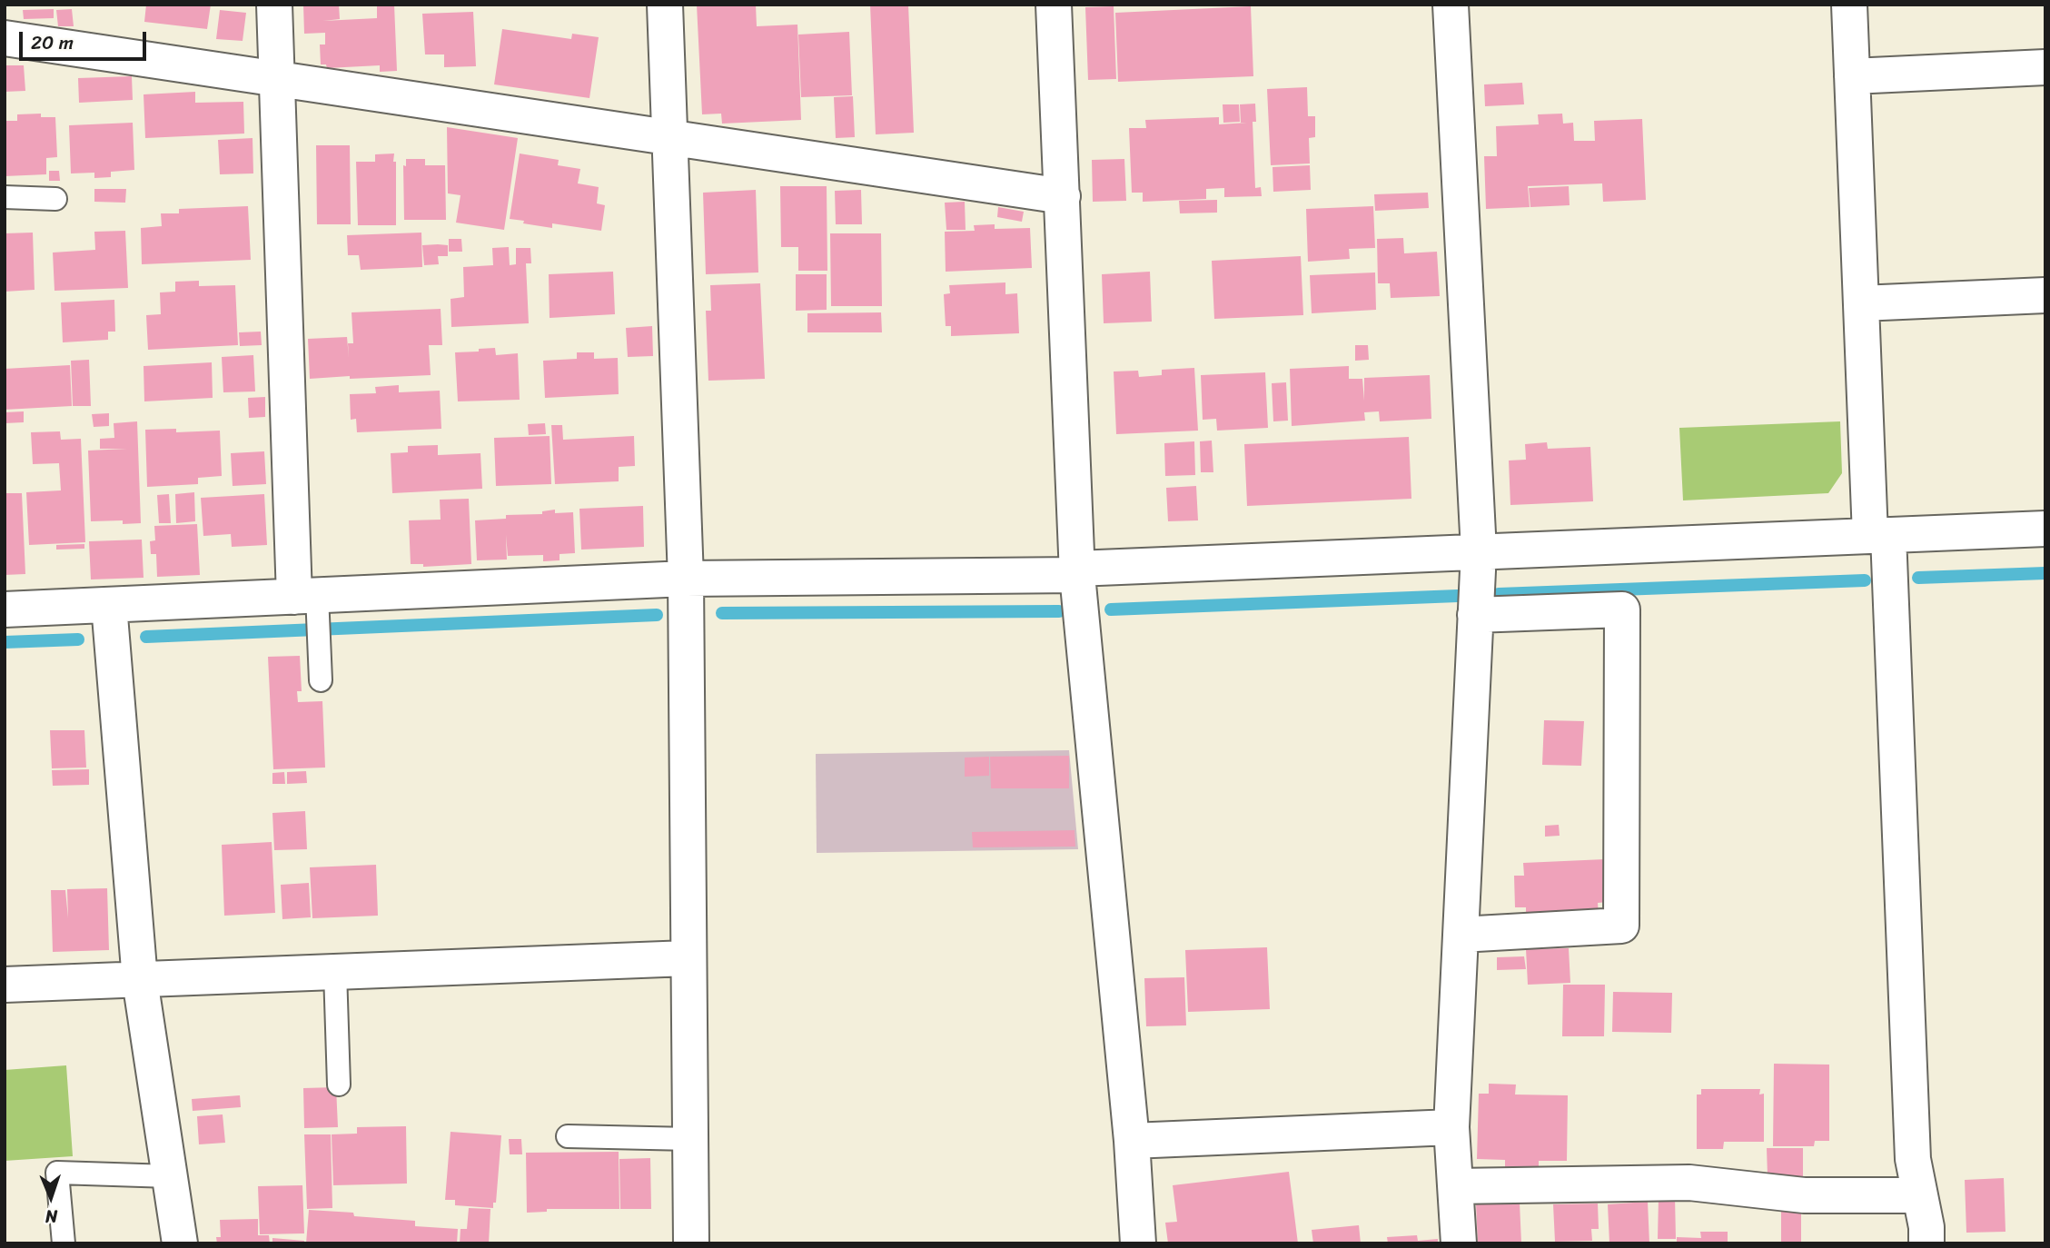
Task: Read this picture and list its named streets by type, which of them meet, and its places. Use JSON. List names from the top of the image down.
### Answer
{
  "scale_bar": "20 m",
  "north": "bottom"
}
